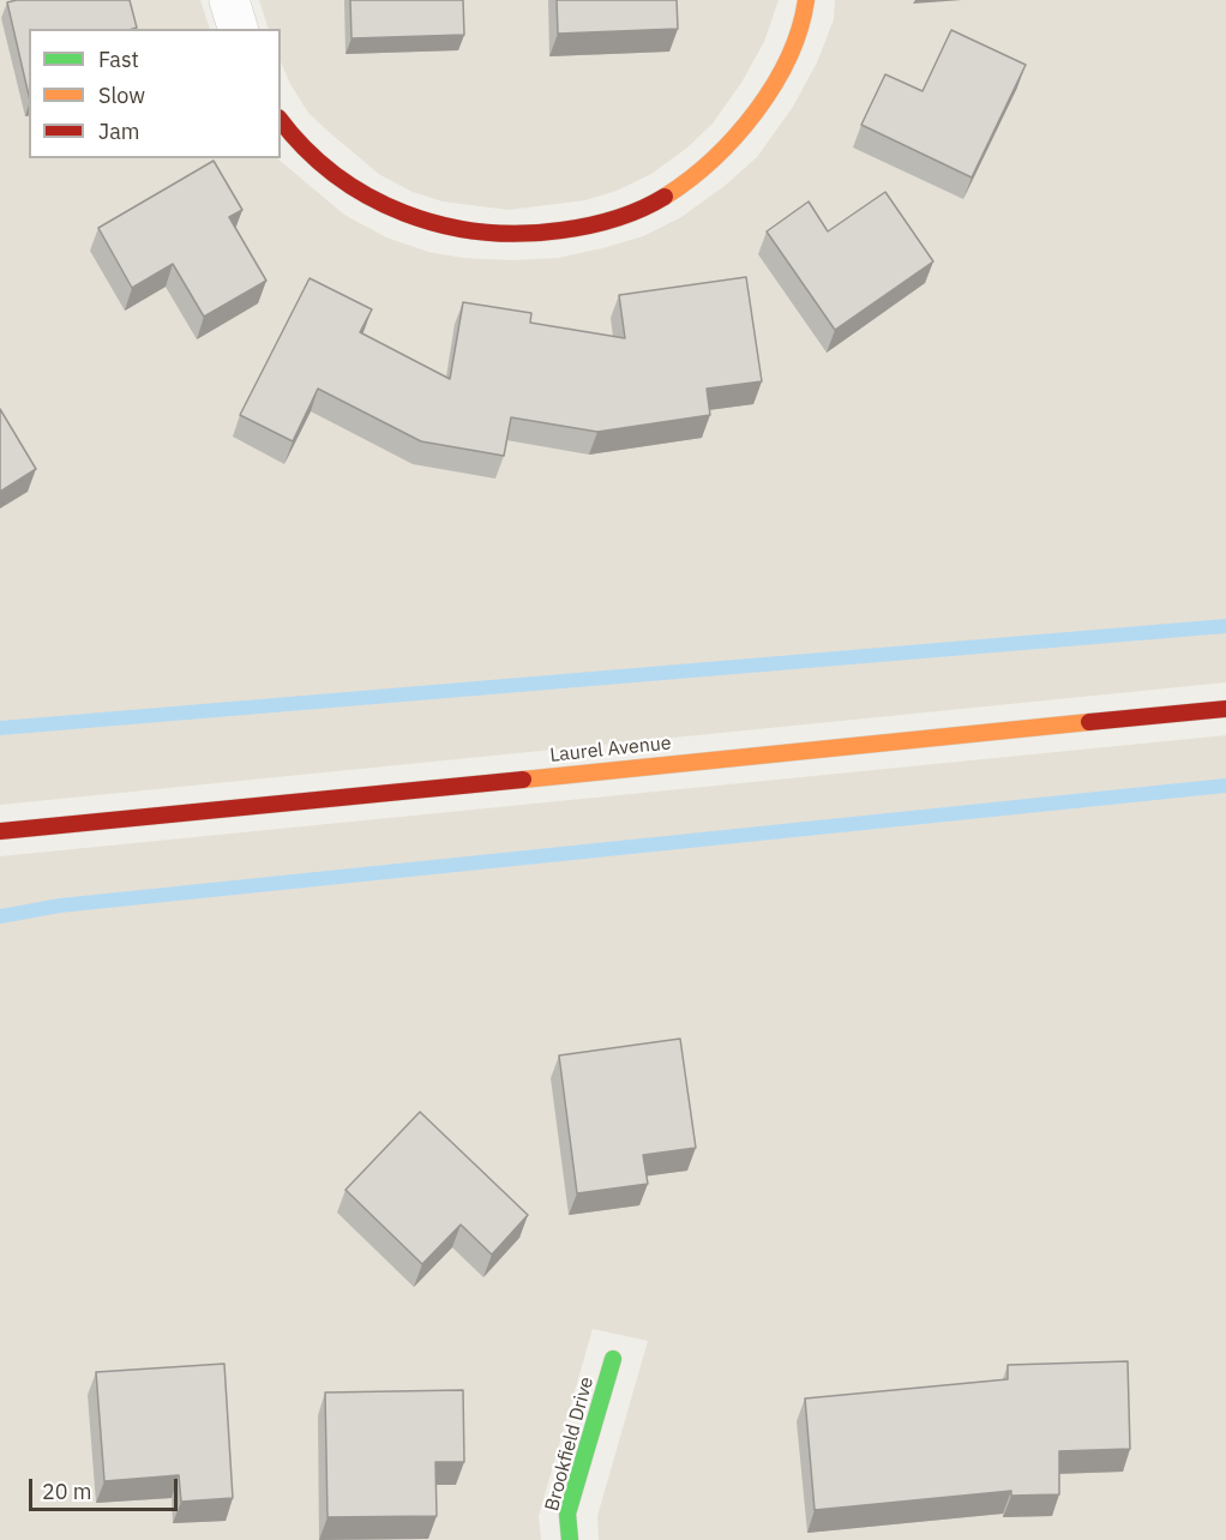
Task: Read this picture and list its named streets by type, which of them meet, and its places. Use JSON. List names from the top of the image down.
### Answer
{
  "streets": {
    "main road": ["Laurel Avenue", "Brookfield Drive"]
  },
  "legend": ["Fast", "Slow", "Jam"],
  "scale_bar": "20 m"
}
